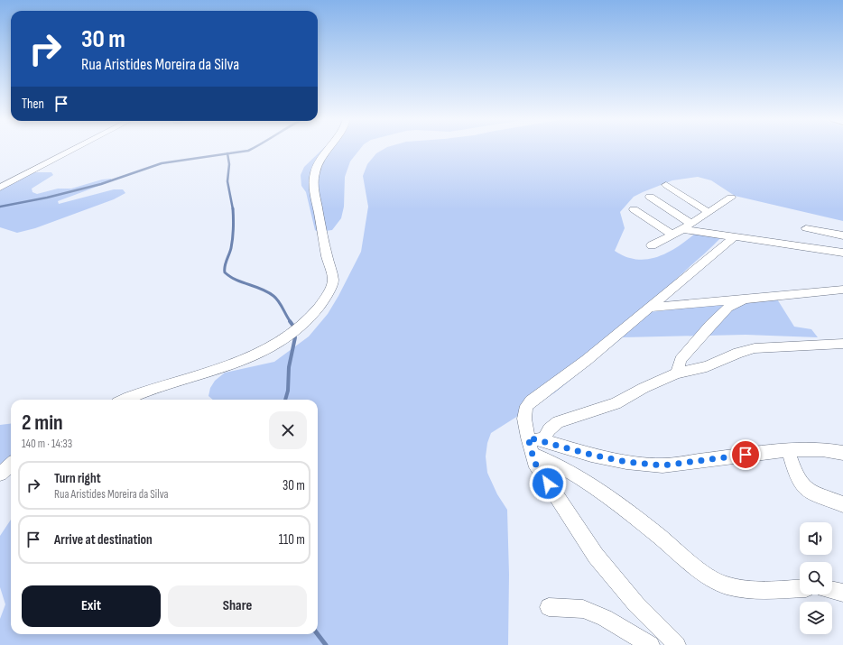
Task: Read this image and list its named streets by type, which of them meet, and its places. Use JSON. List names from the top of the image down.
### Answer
{
  "page": {
    "turn": ["30 m", "Rua Aristides Moreira da Silva"],
    "then": "Then",
    "heading": ["2 min", "140 m · 14:33"],
    "list": [
      {
        "name": "Turn right",
        "note": "Rua Aristides Moreira da Silva",
        "value": "30 m"
      },
      {
        "name": "Arrive at destination",
        "value": "110 m"
      }
    ],
    "buttons": ["Exit", "Share"]
  }
}
